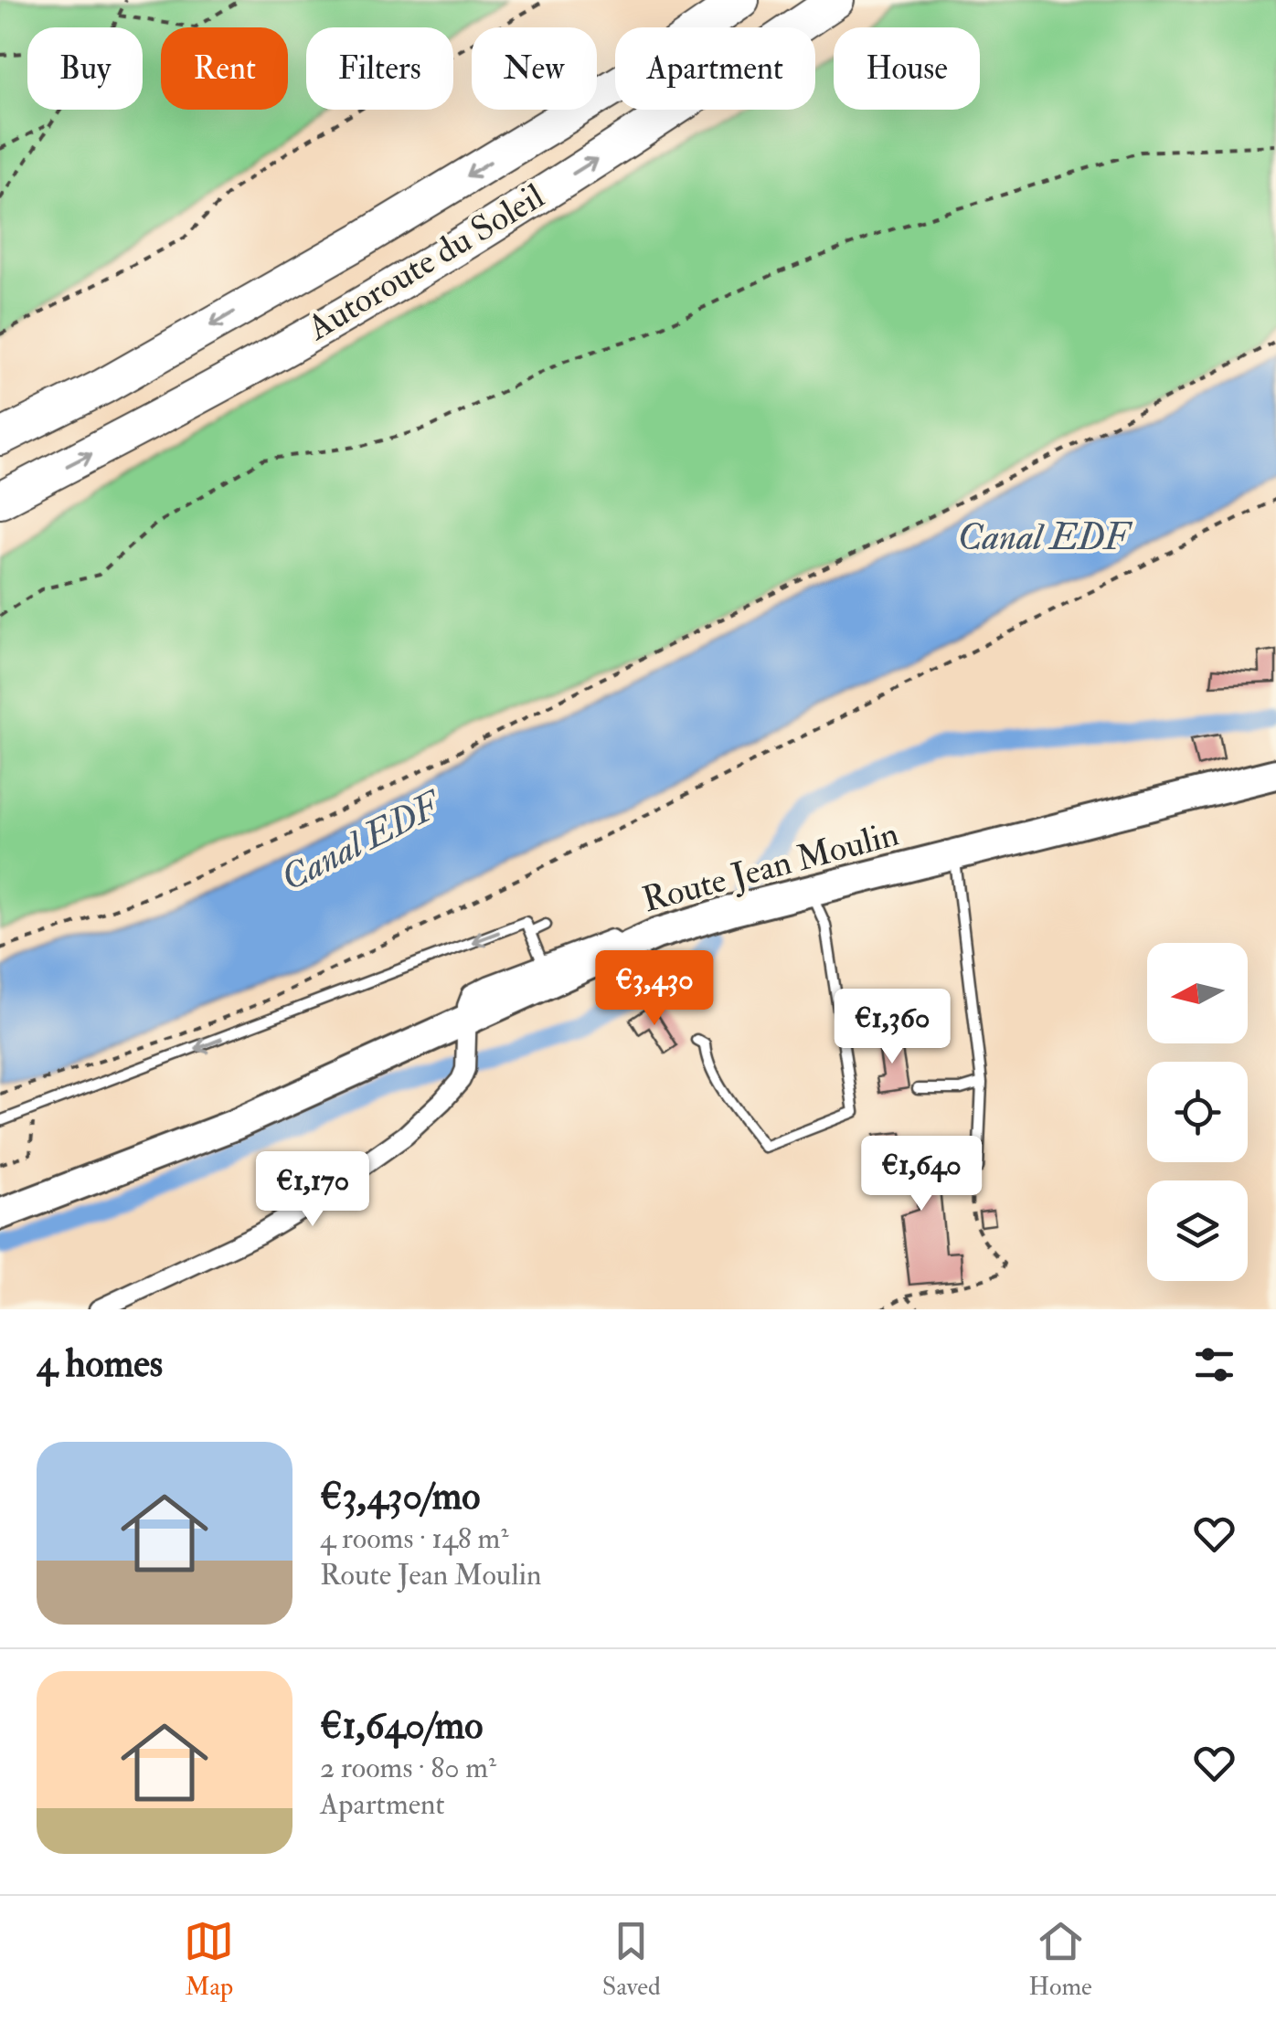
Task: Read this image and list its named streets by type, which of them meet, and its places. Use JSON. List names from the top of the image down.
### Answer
{
  "streets": {
    "highway": ["Autoroute du Soleil"],
    "main road": ["Route Jean Moulin"]
  },
  "water": ["Canal EDF"],
  "north": "left",
  "page": {
    "chip": [
      "Buy",
      "Rent",
      "Filters",
      "New",
      "Apartment",
      "House"
    ],
    "price": [
      "€3,430",
      "€1,360",
      "€1,640",
      "€1,170"
    ],
    "heading": "4 homes",
    "list": [
      {
        "name": "€3,430/mo",
        "note": "4 rooms · 148 m² · Route Jean Moulin"
      },
      {
        "name": "€1,640/mo",
        "note": "2 rooms · 80 m² · Apartment"
      }
    ],
    "tabs": ["Map", "Saved", "Home"]
  }
}
